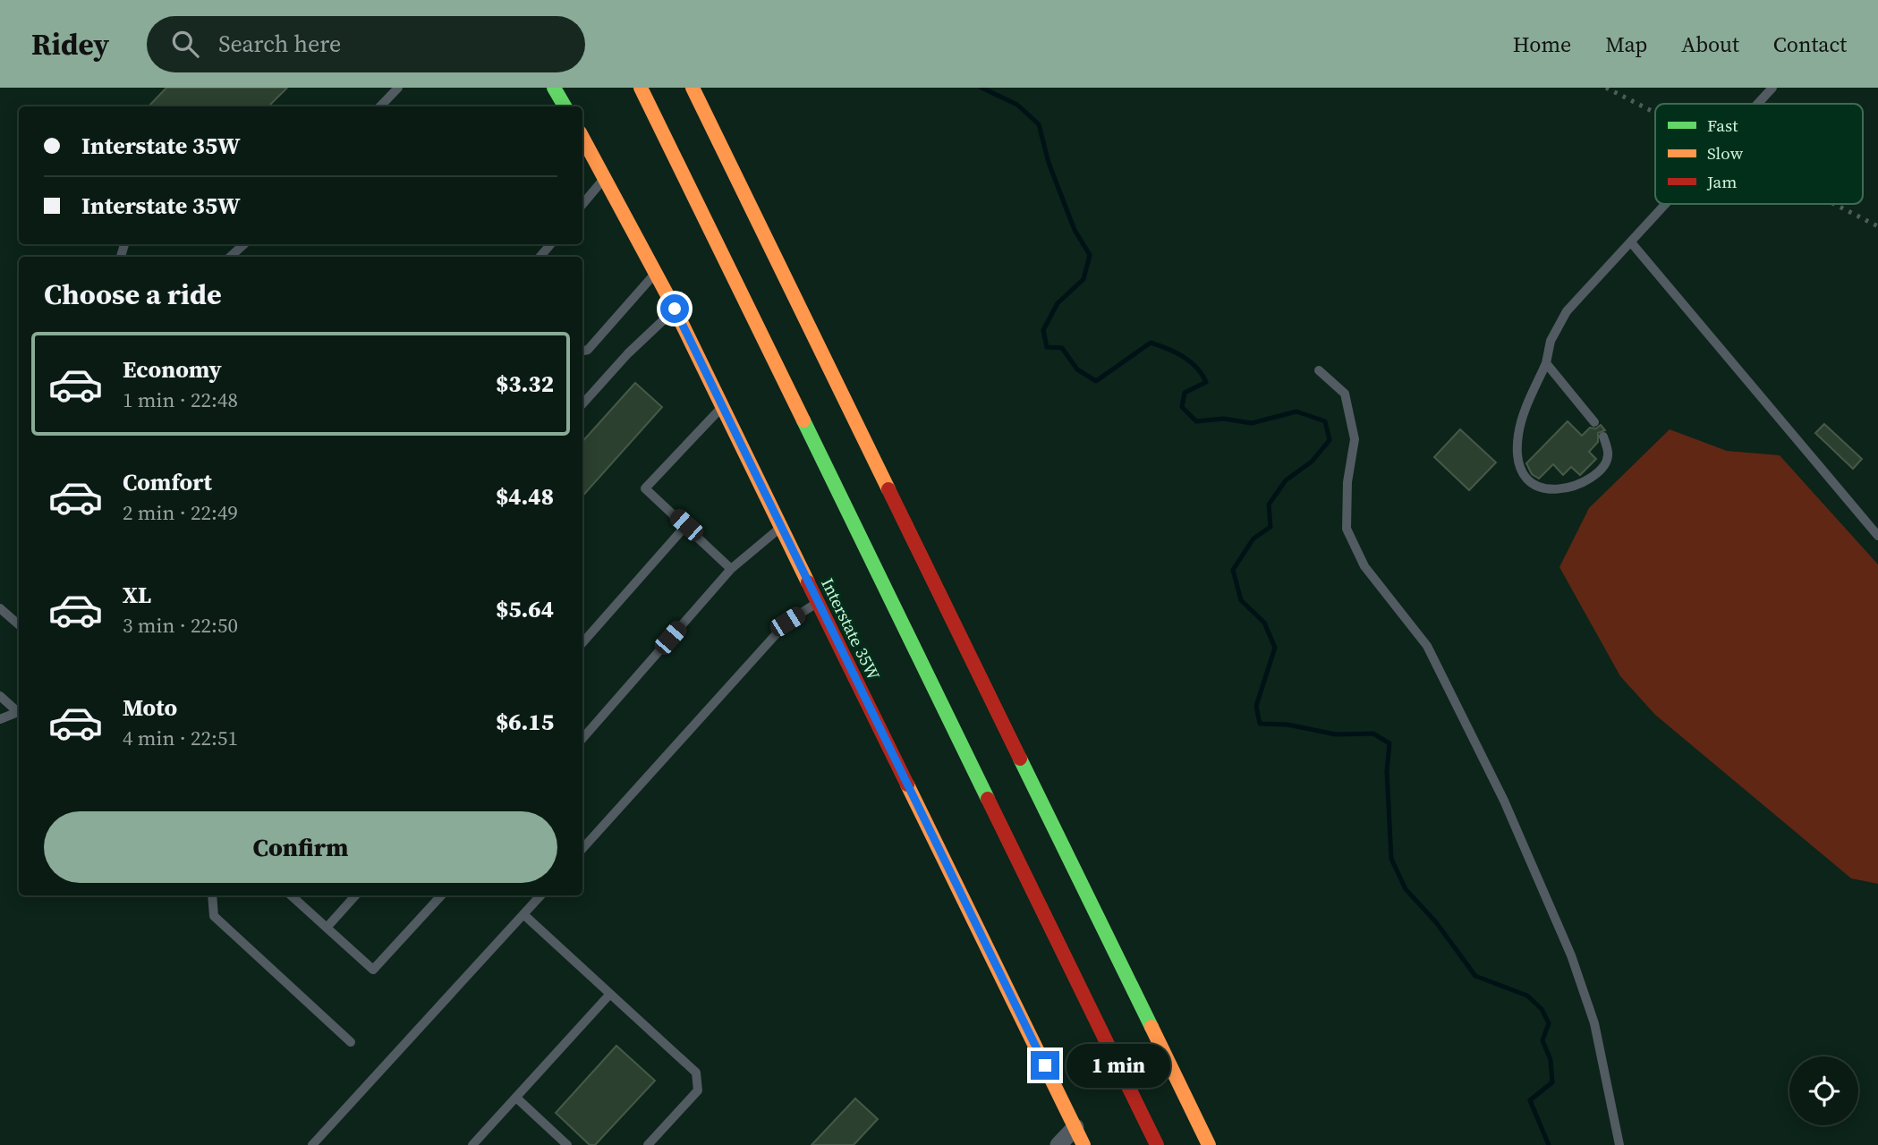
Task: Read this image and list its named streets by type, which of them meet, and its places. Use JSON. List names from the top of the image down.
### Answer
{
  "streets": {
    "main road": ["Interstate 35W"]
  },
  "legend": ["Fast", "Slow", "Jam"],
  "page": {
    "header": "Ridey",
    "search": "Search here",
    "nav": [
      "Home",
      "Map",
      "About",
      "Contact"
    ],
    "banner": ["Interstate 35W", "Interstate 35W"],
    "heading": "Choose a ride",
    "list": [
      {
        "name": "Economy",
        "note": "1 min · 22:48",
        "value": "$3.32"
      },
      {
        "name": "Comfort",
        "note": "2 min · 22:49",
        "value": "$4.48"
      },
      {
        "name": "XL",
        "note": "3 min · 22:50",
        "value": "$5.64"
      },
      {
        "name": "Moto",
        "note": "4 min · 22:51",
        "value": "$6.15"
      }
    ],
    "buttons": "Confirm",
    "bubble": "1 min"
  }
}
